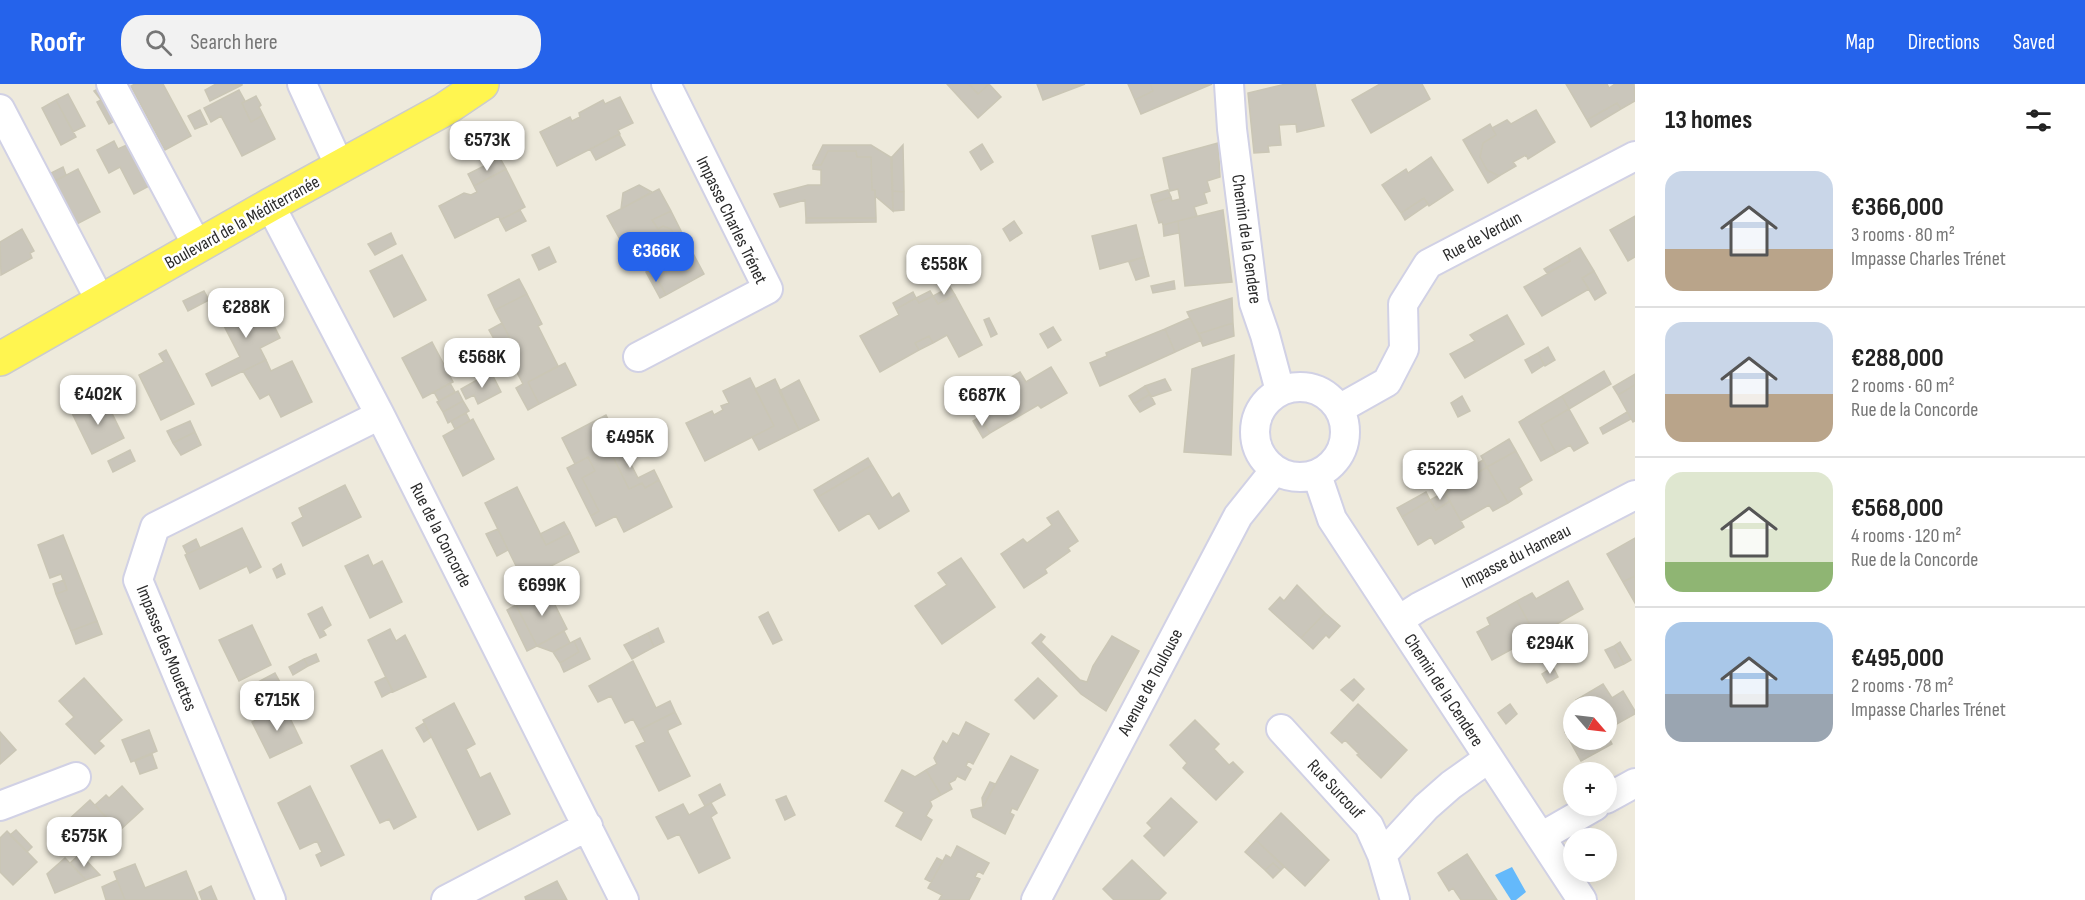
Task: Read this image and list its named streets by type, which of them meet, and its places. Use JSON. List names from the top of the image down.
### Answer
{
  "streets": {
    "main road": ["Boulevard de la Méditerranée"],
    "street": [
      "Impasse Charles Trénet",
      "Rue de Verdun",
      "Chemin de la Cendere",
      "Rue de la Concorde",
      "Impasse du Hameau",
      "Impasse des Mouettes",
      "Avenue de Toulouse",
      "Rue Surcouf"
    ]
  },
  "crossings": [
    ["Boulevard de la Méditerranée", "Rue de la Concorde"],
    ["Rue de Verdun", "Chemin de la Cendere"],
    ["Rue de Verdun", "Avenue de Toulouse"],
    ["Chemin de la Cendere", "Impasse du Hameau"],
    ["Chemin de la Cendere", "Avenue de Toulouse"],
    ["Rue de la Concorde", "Impasse des Mouettes"]
  ],
  "north": "bottom right",
  "page": {
    "header": "Roofr",
    "search": "Search here",
    "nav": ["Map", "Directions", "Saved"],
    "heading": "13 homes",
    "price": [
      "€573K",
      "€366K",
      "€558K",
      "€288K",
      "€568K",
      "€402K",
      "€687K",
      "€495K",
      "€522K",
      "€699K",
      "€294K",
      "€715K",
      "€575K"
    ],
    "list": [
      {
        "name": "€366,000",
        "note": "3 rooms · 80 m² · Impasse Charles Trénet"
      },
      {
        "name": "€288,000",
        "note": "2 rooms · 60 m² · Rue de la Concorde"
      },
      {
        "name": "€568,000",
        "note": "4 rooms · 120 m² · Rue de la Concorde"
      },
      {
        "name": "€495,000",
        "note": "2 rooms · 78 m² · Impasse Charles Trénet"
      }
    ],
    "map_buttons": ["+", "−"]
  }
}
